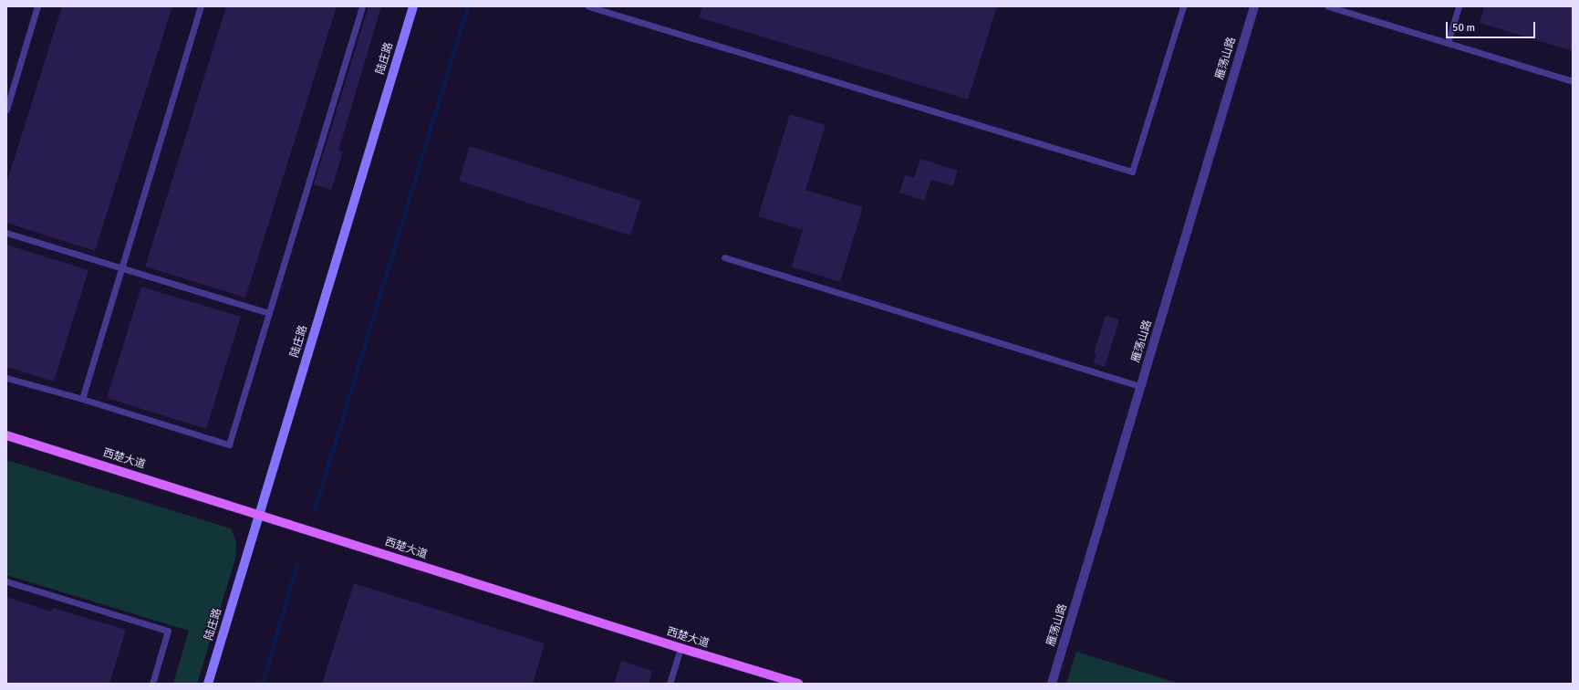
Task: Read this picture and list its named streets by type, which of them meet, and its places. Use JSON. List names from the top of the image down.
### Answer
{
  "streets": {
    "main road": ["西楚大道"],
    "street": ["陆庄路", "雁荡山路"]
  },
  "crossings": [
    ["陆庄路", "西楚大道"]
  ],
  "scale_bar": "50 m"
}
